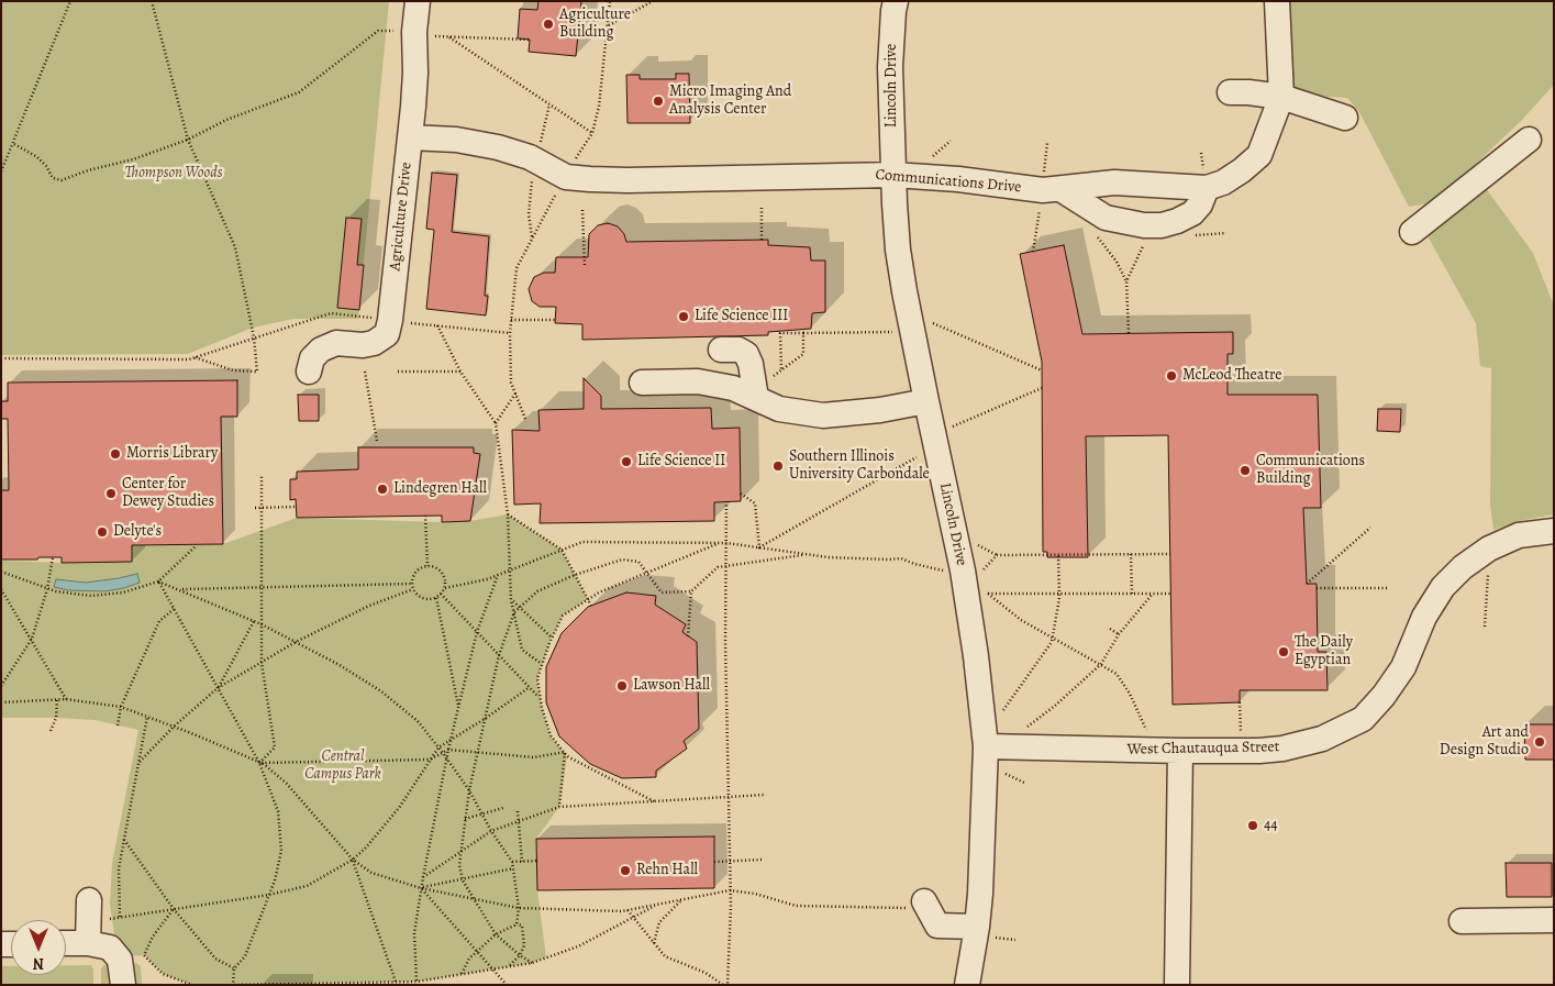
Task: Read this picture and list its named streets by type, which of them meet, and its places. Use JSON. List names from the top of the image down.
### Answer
{
  "streets": {
    "street": [
      "Lincoln Drive",
      "Communications Drive",
      "Agriculture Drive",
      "West Chautauqua Street"
    ]
  },
  "crossings": [
    ["Lincoln Drive", "Communications Drive"],
    ["Lincoln Drive", "West Chautauqua Street"],
    ["Communications Drive", "Agriculture Drive"]
  ],
  "parks": ["Thompson Woods", "Central Campus Park"],
  "places": [
    "Agriculture Building",
    "Micro Imaging And Analysis Center",
    "Life Science III",
    "McLeod Theatre",
    "Morris Library",
    "Life Science II",
    "Southern Illinois University Carbondale",
    "Communications Building",
    "Lindegren Hall",
    "Center for Dewey Studies",
    "Delyte's",
    "The Daily Egyptian",
    "Lawson Hall",
    "Art and Design Studio",
    "44",
    "Rehn Hall"
  ],
  "north": "bottom"
}
